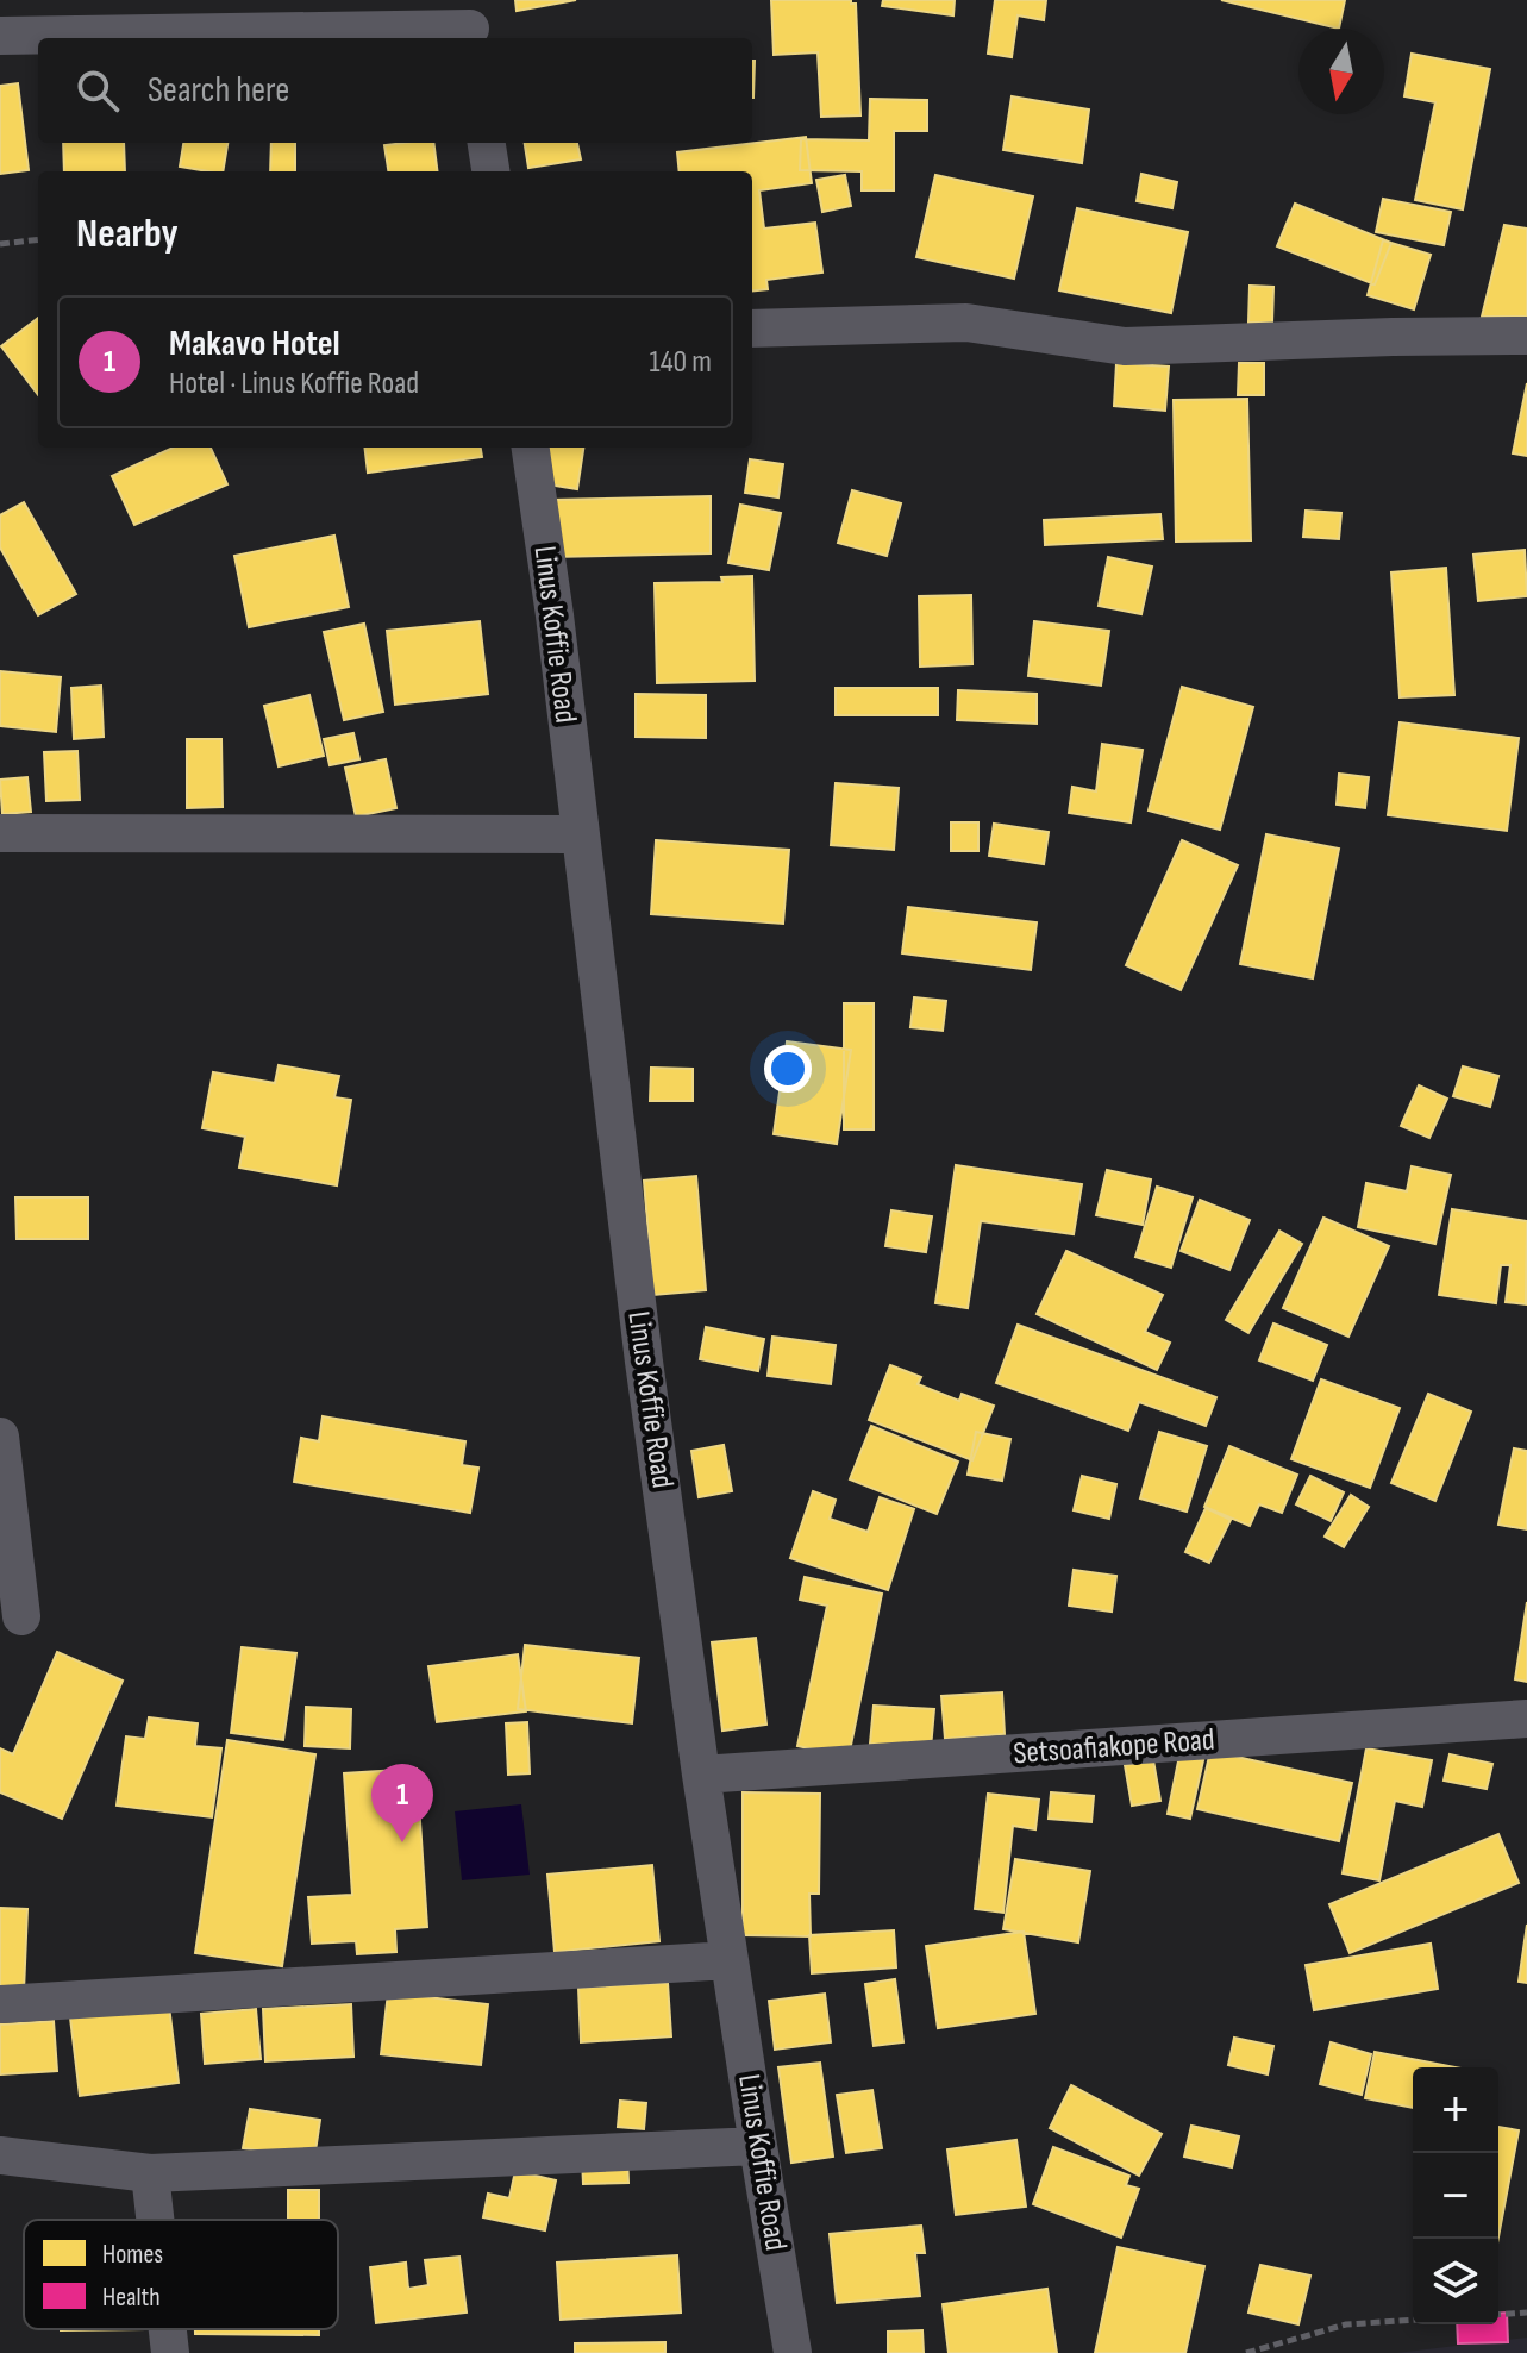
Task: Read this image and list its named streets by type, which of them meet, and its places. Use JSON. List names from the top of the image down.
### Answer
{
  "streets": {
    "street": ["Linus Koffie Road", "Setsoafiakope Road"]
  },
  "crossings": [
    ["Linus Koffie Road", "Setsoafiakope Road"]
  ],
  "legend": ["Homes", "Health"],
  "north": "bottom",
  "page": {
    "search": "Search here",
    "heading": "Nearby",
    "list": [
      {
        "mark": "1",
        "name": "Makavo Hotel",
        "note": "Hotel · Linus Koffie Road",
        "value": "140 m"
      }
    ],
    "pins": "1",
    "map_buttons": ["+", "−"]
  }
}
